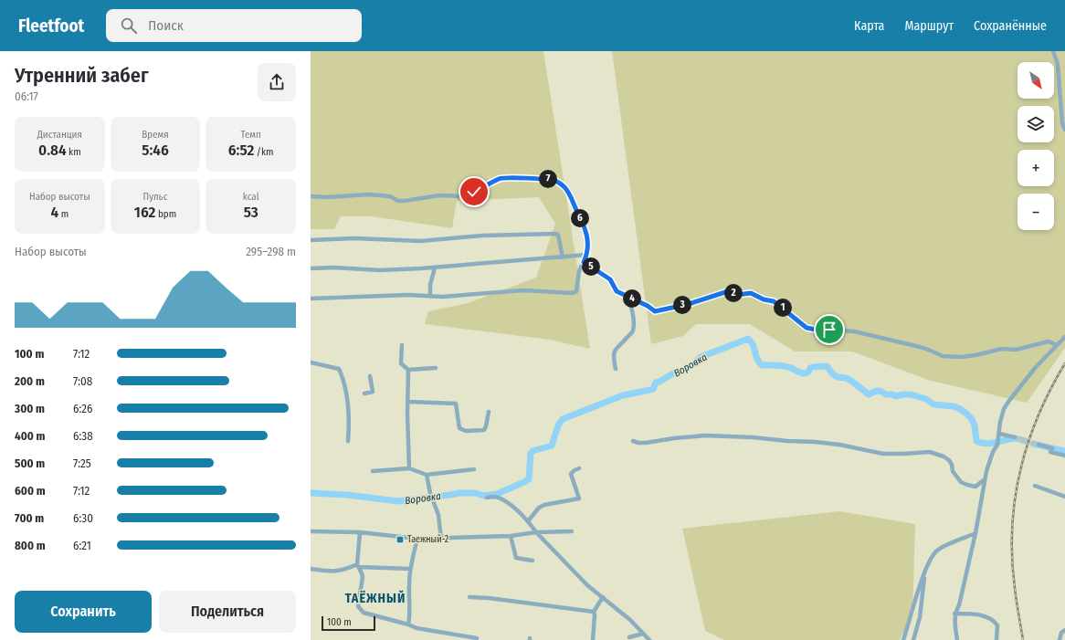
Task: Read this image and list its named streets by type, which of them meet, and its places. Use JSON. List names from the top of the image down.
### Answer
{
  "districts": ["ТАЁЖНЫЙ"],
  "water": ["Воровка"],
  "places": {
    "transit": ["Таежный-2"]
  },
  "scale_bar": "100 m",
  "north": "bottom right",
  "page": {
    "header": "Fleetfoot",
    "search": "Поиск",
    "nav": ["Карта", "Маршрут", "Сохранённые"],
    "heading": ["Утренний забег", "06:17"],
    "map_buttons": ["+", "−"],
    "stats": [
      ["Дистанция", "0.84 km"],
      ["Время", "5:46"],
      ["Темп", "6:52 /km"],
      ["Набор высоты", "4 m"],
      ["Пульс", "162 bpm"],
      ["kcal", "53"]
    ],
    "pins": [
      "7",
      "6",
      "5",
      "2",
      "4",
      "3",
      "1"
    ],
    "chart": ["Набор высоты", "295–298 m"],
    "list": [
      {
        "name": "100 m",
        "note": "7:12"
      },
      {
        "name": "200 m",
        "note": "7:08"
      },
      {
        "name": "300 m",
        "note": "6:26"
      },
      {
        "name": "400 m",
        "note": "6:38"
      },
      {
        "name": "500 m",
        "note": "7:25"
      },
      {
        "name": "600 m",
        "note": "7:12"
      },
      {
        "name": "700 m",
        "note": "6:30"
      },
      {
        "name": "800 m",
        "note": "6:21"
      }
    ],
    "buttons": ["Сохранить", "Поделиться"],
    "scale": "100 m"
  }
}
